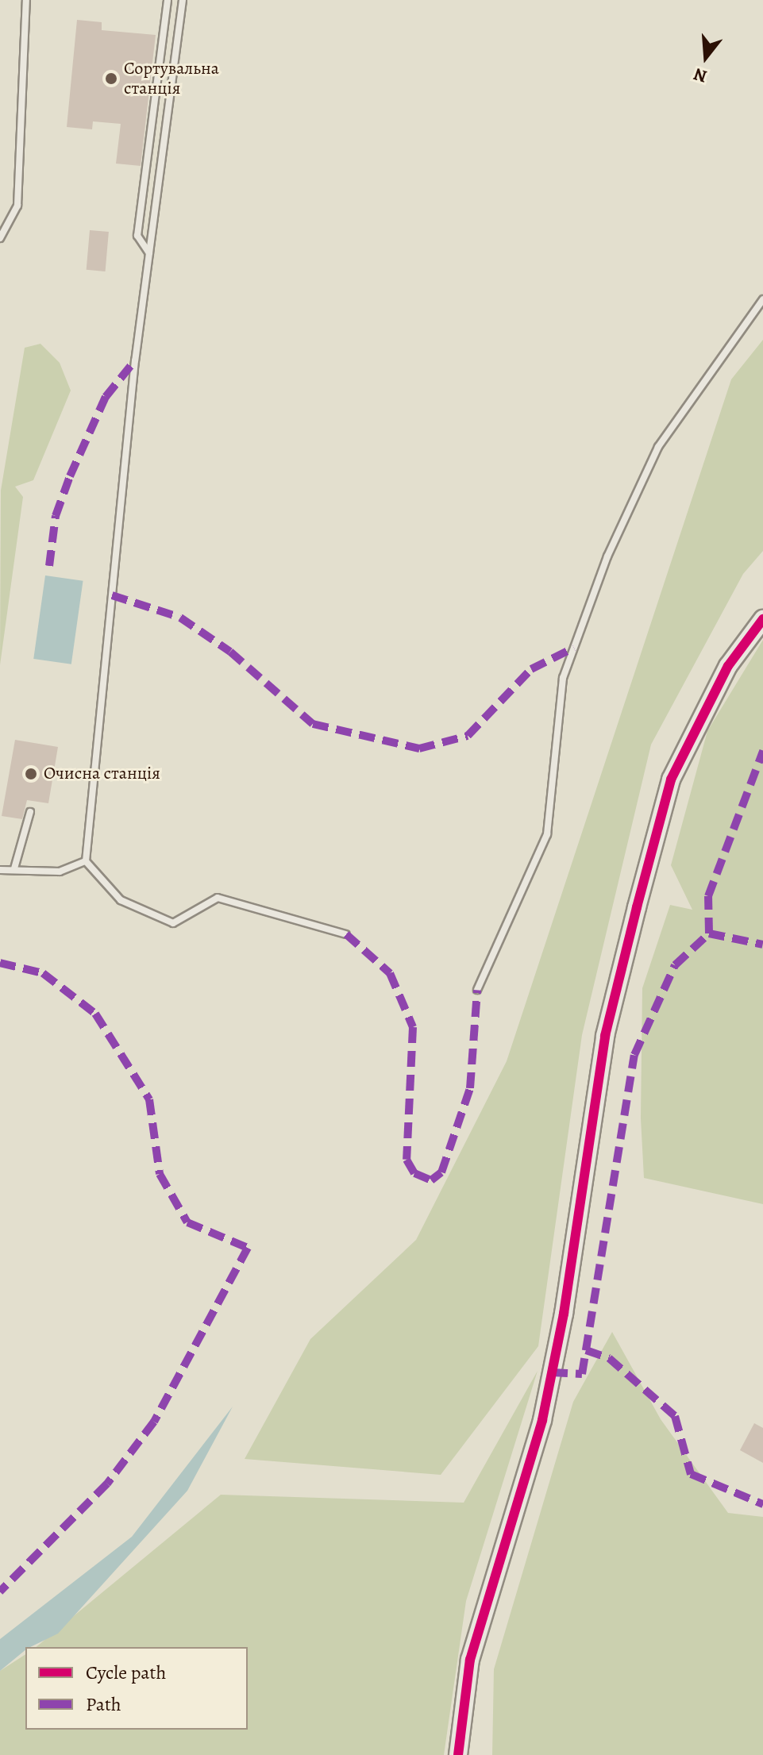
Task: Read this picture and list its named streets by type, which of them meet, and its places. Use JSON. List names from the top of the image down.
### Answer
{
  "places": ["Сортувальна станція", "Очисна станція"],
  "legend": ["Cycle path", "Path"],
  "north": "bottom"
}
